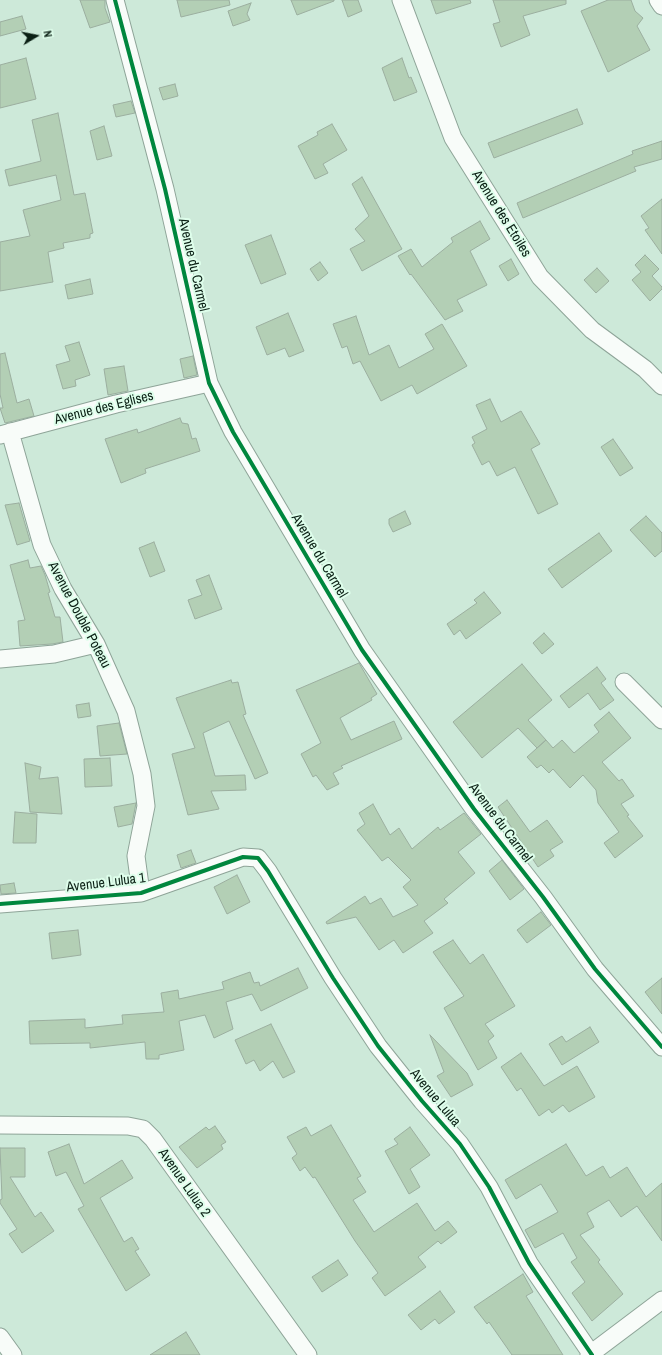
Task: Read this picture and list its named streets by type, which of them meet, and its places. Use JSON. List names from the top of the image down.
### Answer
{
  "streets": {
    "street": [
      "Avenue des Etoiles",
      "Avenue du Carmel",
      "Avenue des Eglises",
      "Avenue Double Poteau",
      "Avenue Lulua 1",
      "Avenue Lulua",
      "Avenue Lulua 2"
    ]
  },
  "crossings": [
    ["Avenue du Carmel", "Avenue des Eglises"],
    ["Avenue des Eglises", "Avenue Double Poteau"],
    ["Avenue Double Poteau", "Avenue Lulua 1"],
    ["Avenue Lulua 1", "Avenue Lulua"]
  ],
  "north": "right"
}
